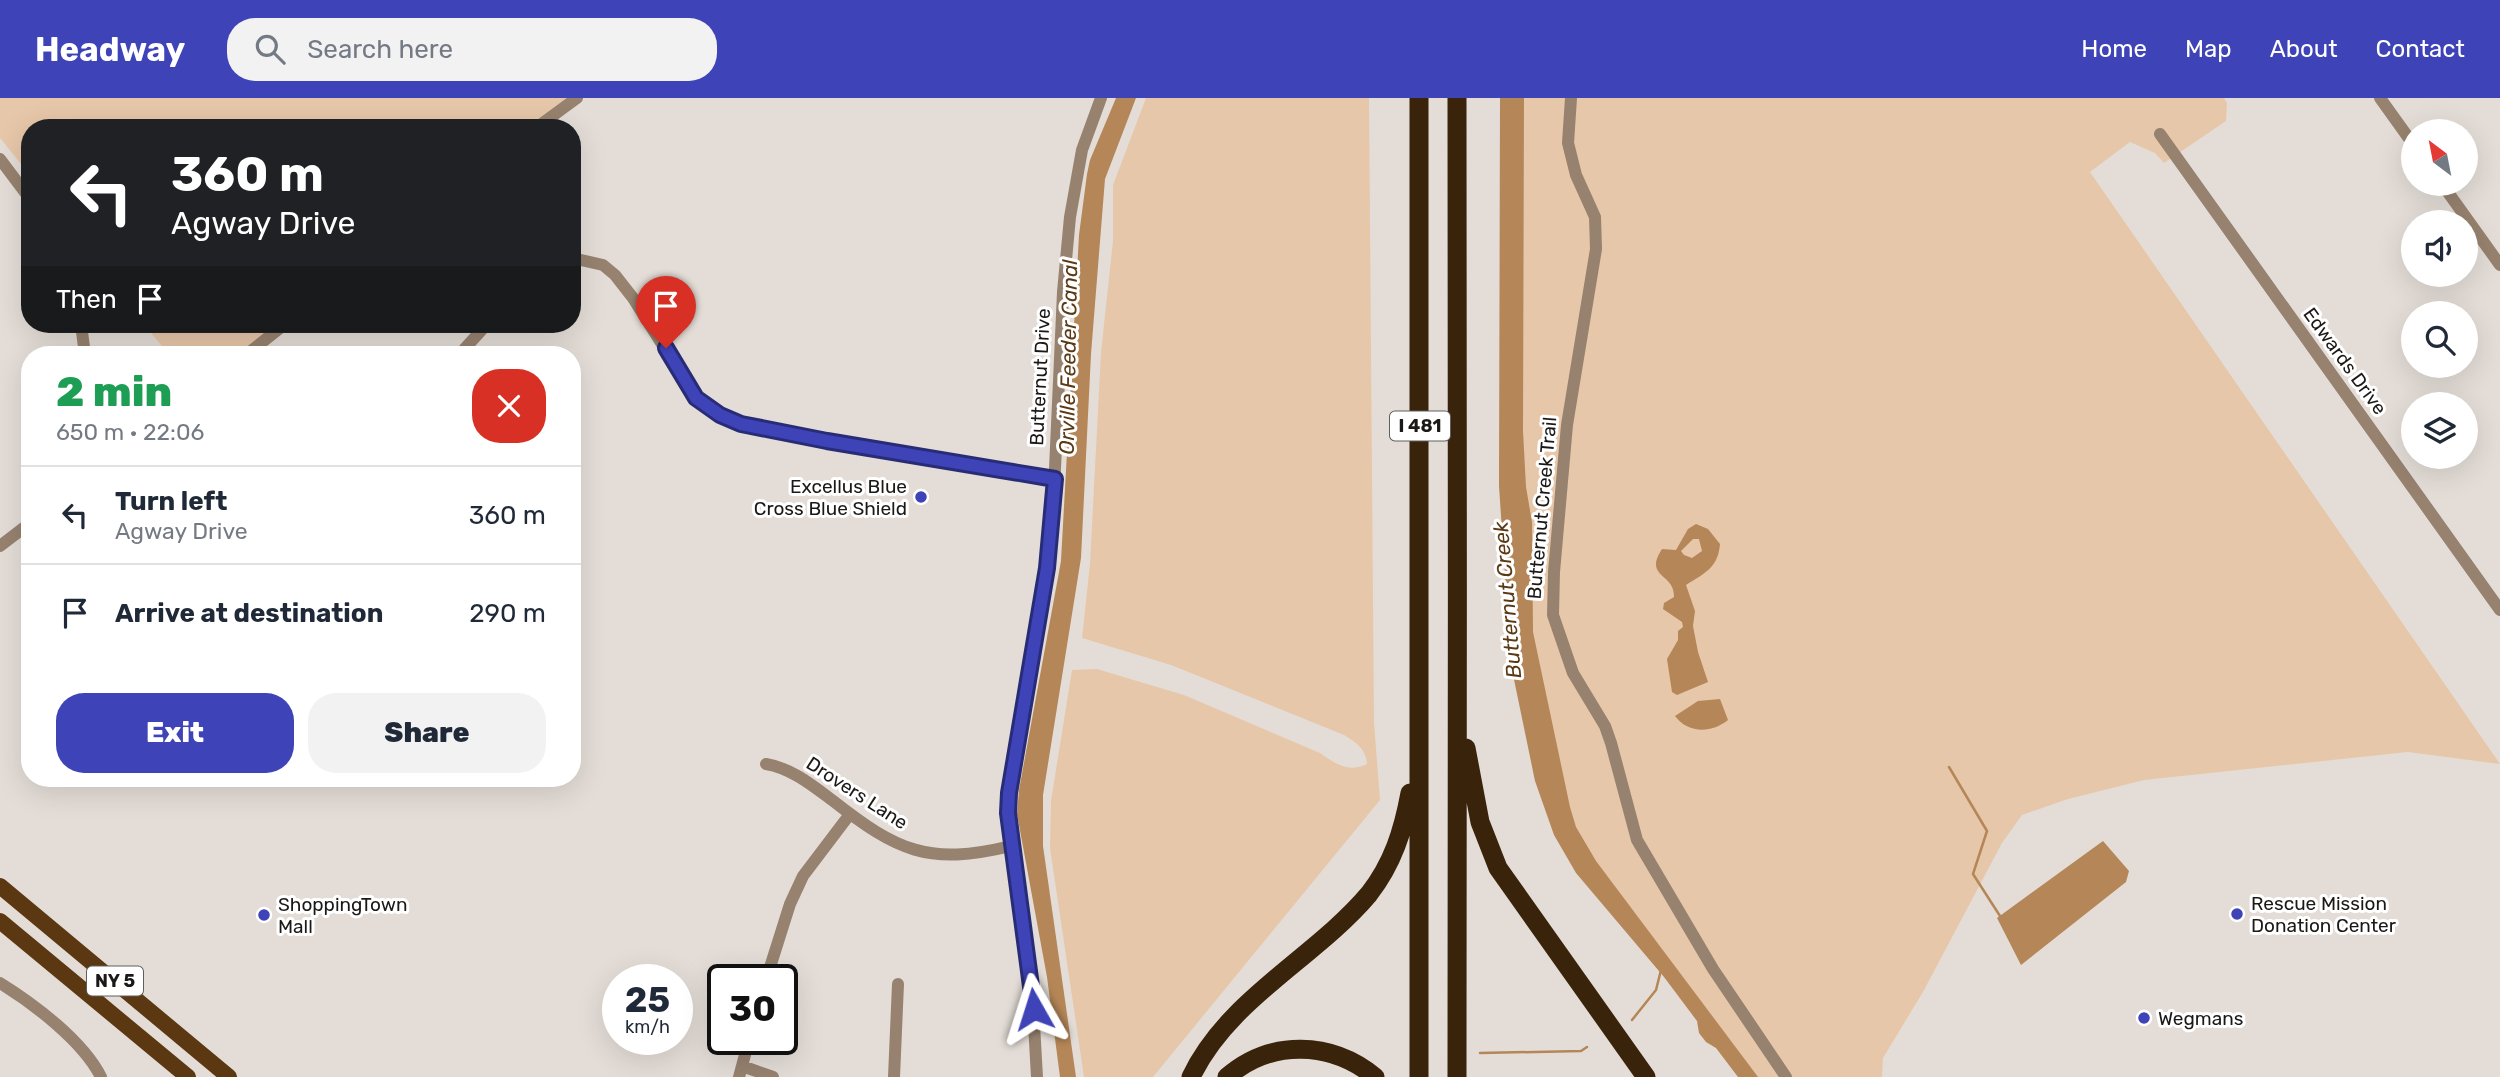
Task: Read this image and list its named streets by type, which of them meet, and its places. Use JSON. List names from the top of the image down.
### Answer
{
  "streets": {
    "highway": ["I 481"],
    "main road": ["NY 5"],
    "street": [
      "Edwards Drive",
      "Butternut Drive",
      "Butternut Creek Trail",
      "Drovers Lane"
    ]
  },
  "crossings": [
    ["Butternut Drive", "Drovers Lane"]
  ],
  "water": ["Orville Feeder Canal", "Butternut Creek"],
  "places": [
    "Excellus Blue Cross Blue Shield",
    "Rescue Mission Donation Center",
    "ShoppingTown Mall",
    "Wegmans"
  ],
  "north": "top left",
  "page": {
    "header": "Headway",
    "search": "Search here",
    "nav": [
      "Home",
      "Map",
      "About",
      "Contact"
    ],
    "turn": ["360 m", "Agway Drive"],
    "then": "Then",
    "heading": ["2 min", "650 m · 22:06"],
    "list": [
      {
        "name": "Turn left",
        "note": "Agway Drive",
        "value": "360 m"
      },
      {
        "name": "Arrive at destination",
        "value": "290 m"
      }
    ],
    "buttons": ["Exit", "Share"],
    "speed": "25 km/h",
    "limit": "30"
  }
}
